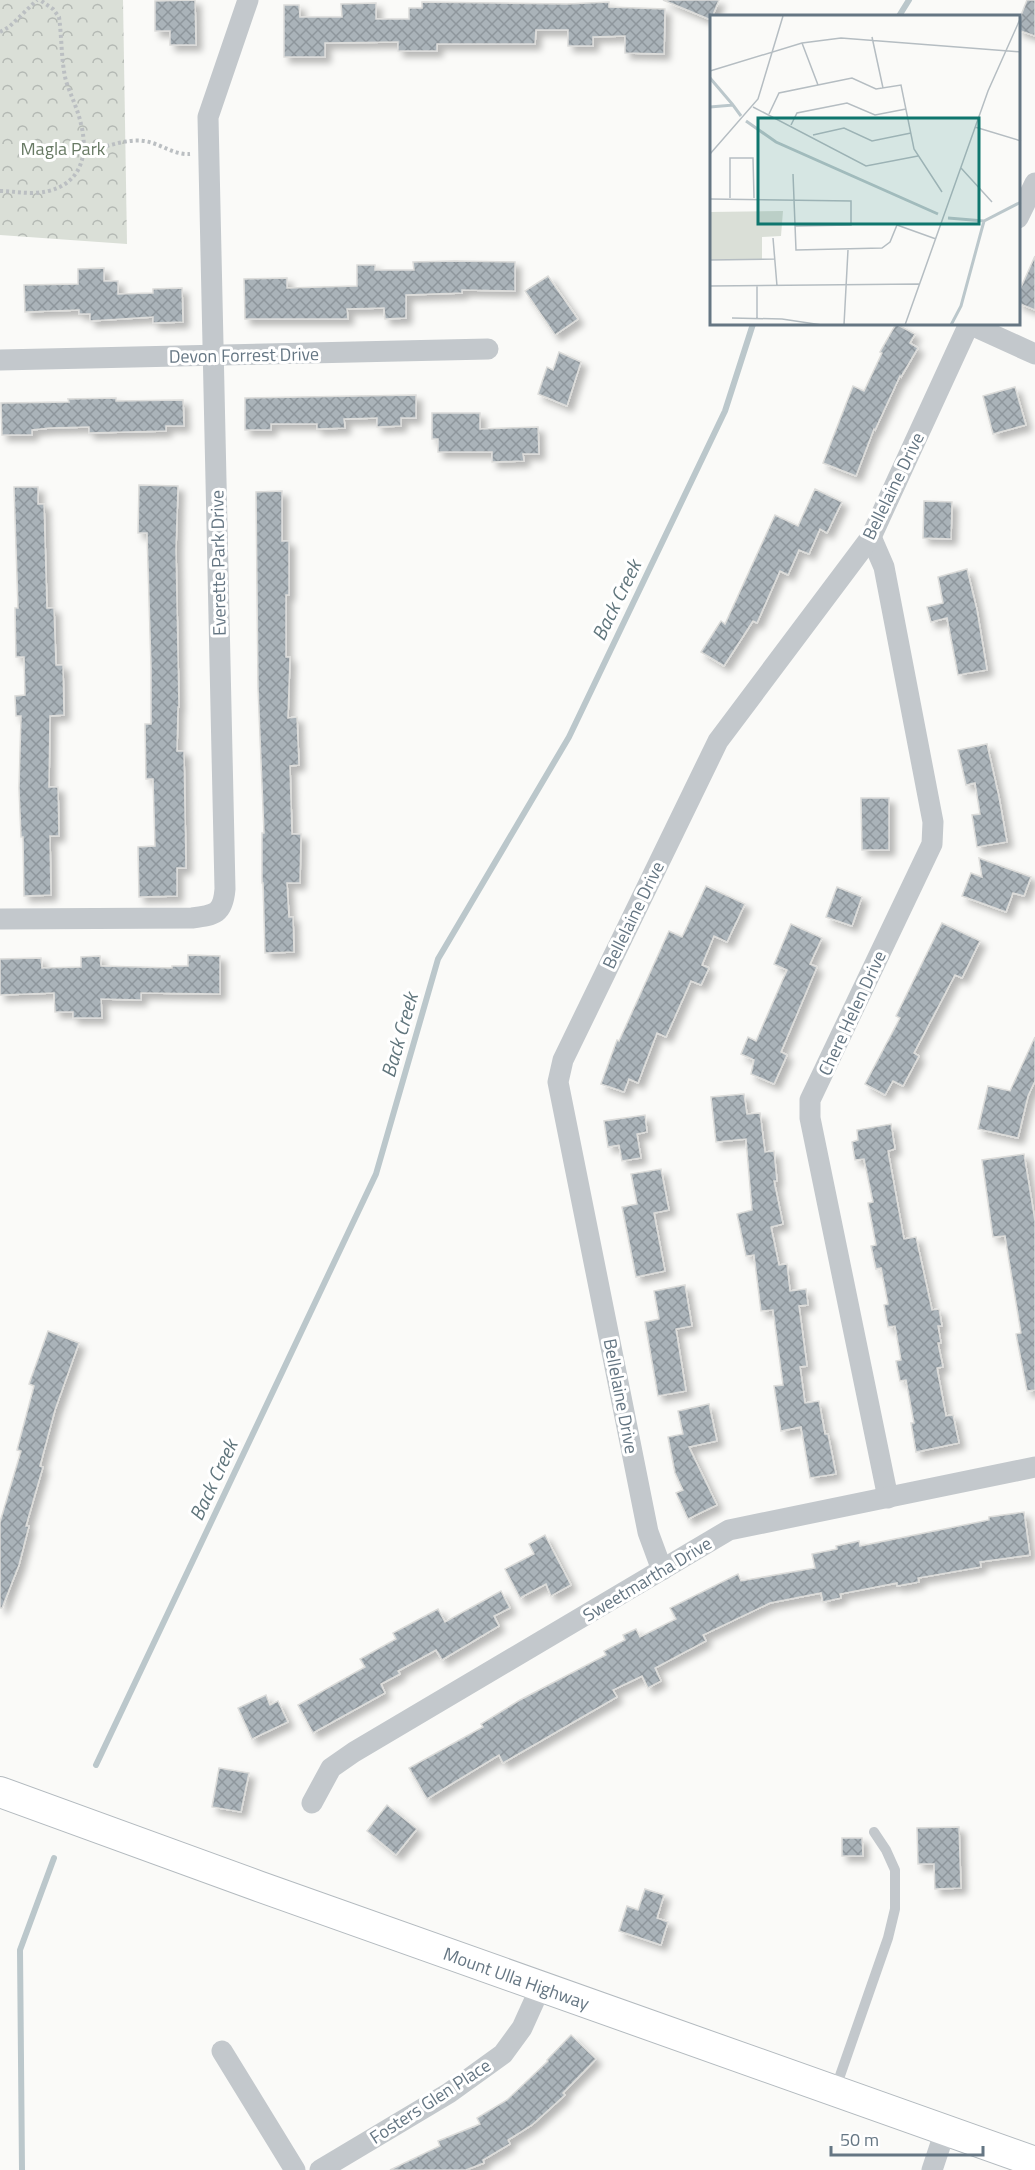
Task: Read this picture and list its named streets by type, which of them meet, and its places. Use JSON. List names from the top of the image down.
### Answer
{
  "streets": {
    "main road": ["Mount Ulla Highway"],
    "street": [
      "Devon Forrest Drive",
      "Bellelaine Drive",
      "Everette Park Drive",
      "Chere Helen Drive",
      "Sweetmartha Drive",
      "Fosters Glen Place"
    ]
  },
  "crossings": [
    ["Devon Forrest Drive", "Everette Park Drive"],
    ["Bellelaine Drive", "Chere Helen Drive"],
    ["Bellelaine Drive", "Sweetmartha Drive"],
    ["Chere Helen Drive", "Sweetmartha Drive"],
    ["Mount Ulla Highway", "Fosters Glen Place"]
  ],
  "water": ["Back Creek"],
  "parks": ["Magla Park"],
  "scale_bar": "50 m"
}
